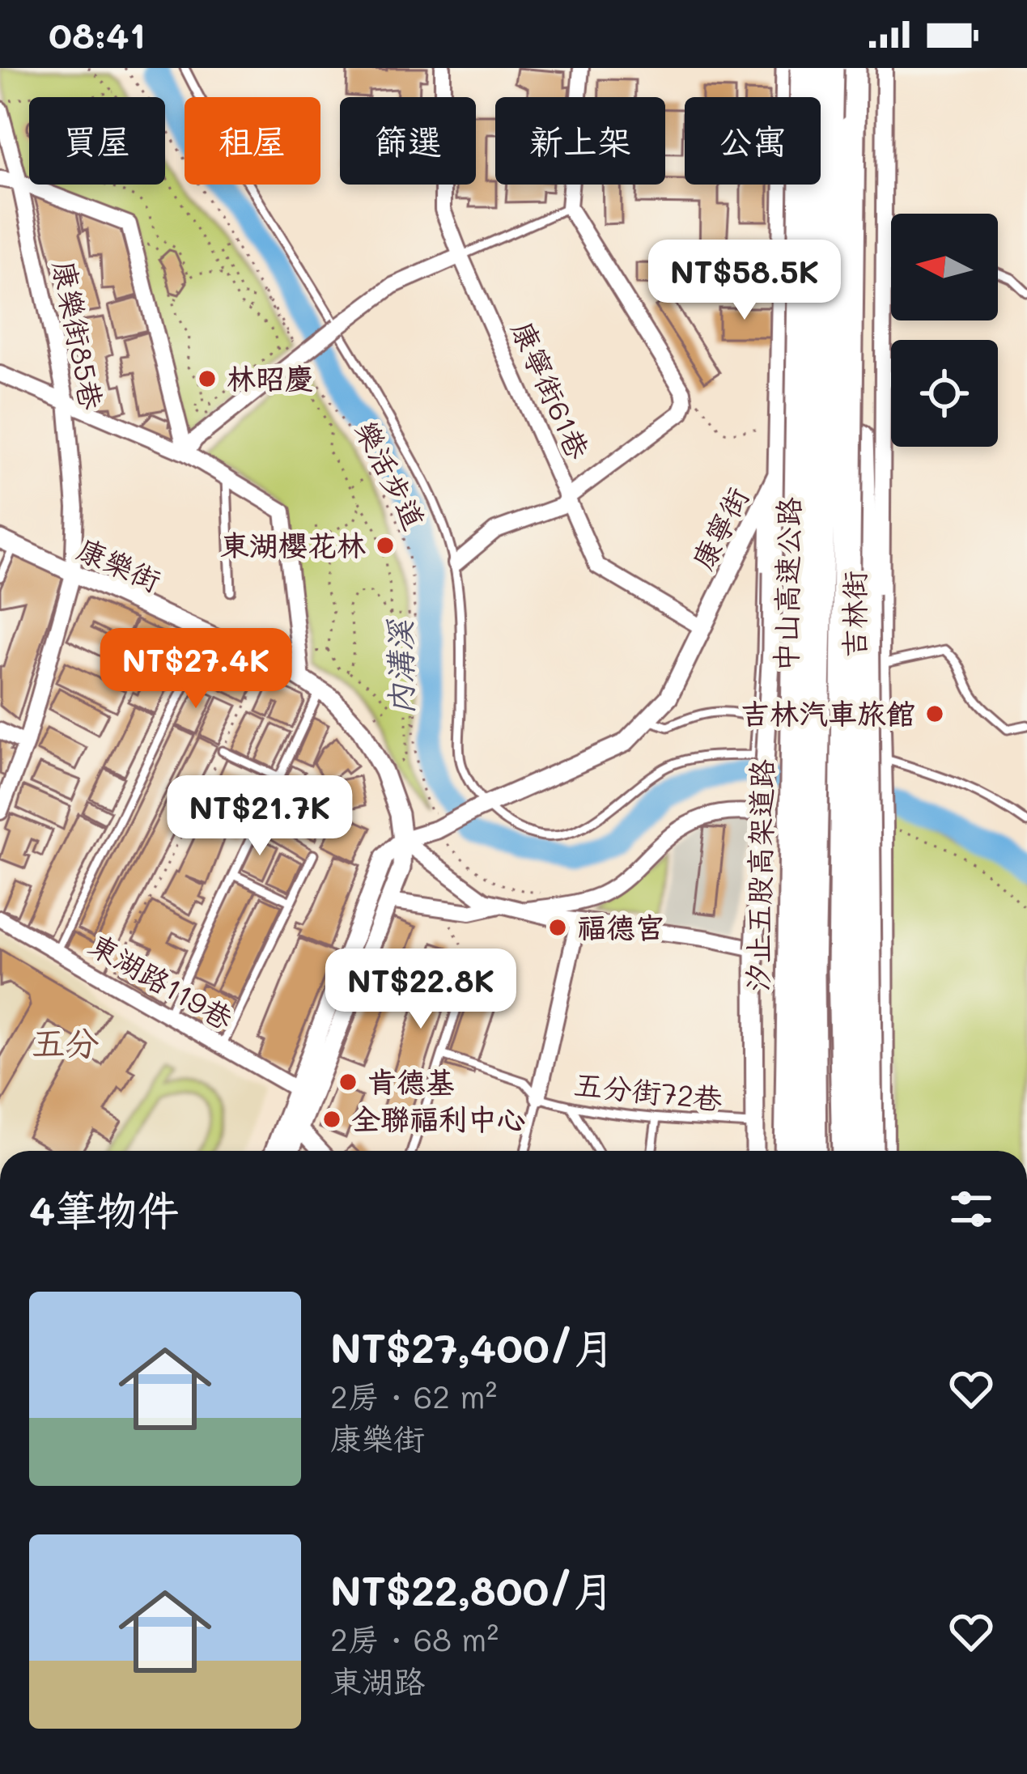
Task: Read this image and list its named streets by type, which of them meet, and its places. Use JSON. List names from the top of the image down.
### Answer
{
  "streets": {
    "highway": ["中山高速公路", "汐止五股高架道路"],
    "street": [
      "康樂街85巷",
      "康寧街61巷",
      "康寧街",
      "康樂街",
      "吉林街",
      "東湖路119巷"
    ],
    "lane": ["五分街72巷"],
    "path": ["樂活步道"]
  },
  "crossings": [
    ["康樂街85巷", "康樂街"],
    ["康寧街61巷", "康寧街"],
    ["康寧街", "康樂街"]
  ],
  "districts": ["五分"],
  "water": ["內溝溪"],
  "places": [
    "林昭慶",
    "東湖櫻花林",
    "吉林汽車旅館",
    "福德宮",
    "肯德基",
    "全聯福利中心"
  ],
  "north": "left",
  "page": {
    "status": "08:41",
    "chip": [
      "買屋",
      "租屋",
      "篩選",
      "新上架",
      "公寓"
    ],
    "price": [
      "NT$58.5K",
      "NT$27.4K",
      "NT$21.7K",
      "NT$22.8K"
    ],
    "heading": "4筆物件",
    "list": [
      {
        "name": "NT$27,400/月",
        "note": "2房 · 62 m² · 康樂街"
      },
      {
        "name": "NT$22,800/月",
        "note": "2房 · 68 m² · 東湖路"
      }
    ]
  }
}
